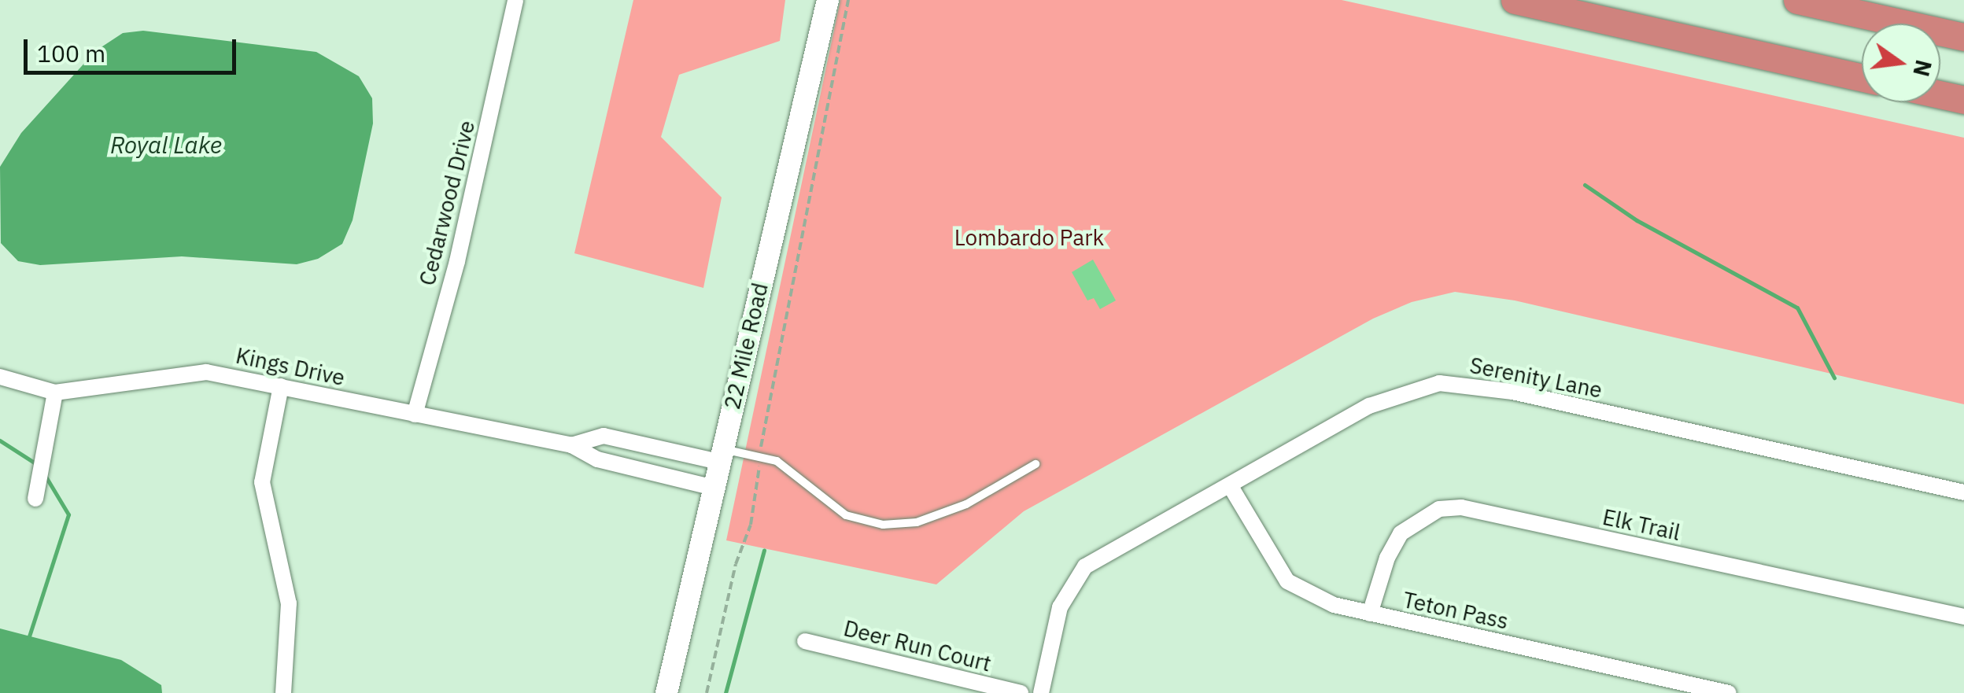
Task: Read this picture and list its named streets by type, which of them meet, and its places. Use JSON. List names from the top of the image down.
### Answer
{
  "streets": {
    "street": [
      "Cedarwood Drive",
      "22 Mile Road",
      "Kings Drive",
      "Serenity Lane",
      "Elk Trail",
      "Teton Pass",
      "Deer Run Court"
    ]
  },
  "crossings": [
    ["Cedarwood Drive", "Kings Drive"],
    ["22 Mile Road", "Kings Drive"],
    ["Serenity Lane", "Teton Pass"],
    ["Elk Trail", "Teton Pass"]
  ],
  "water": ["Royal Lake"],
  "parks": ["Lombardo Park"],
  "scale_bar": "100 m",
  "north": "right"
}
